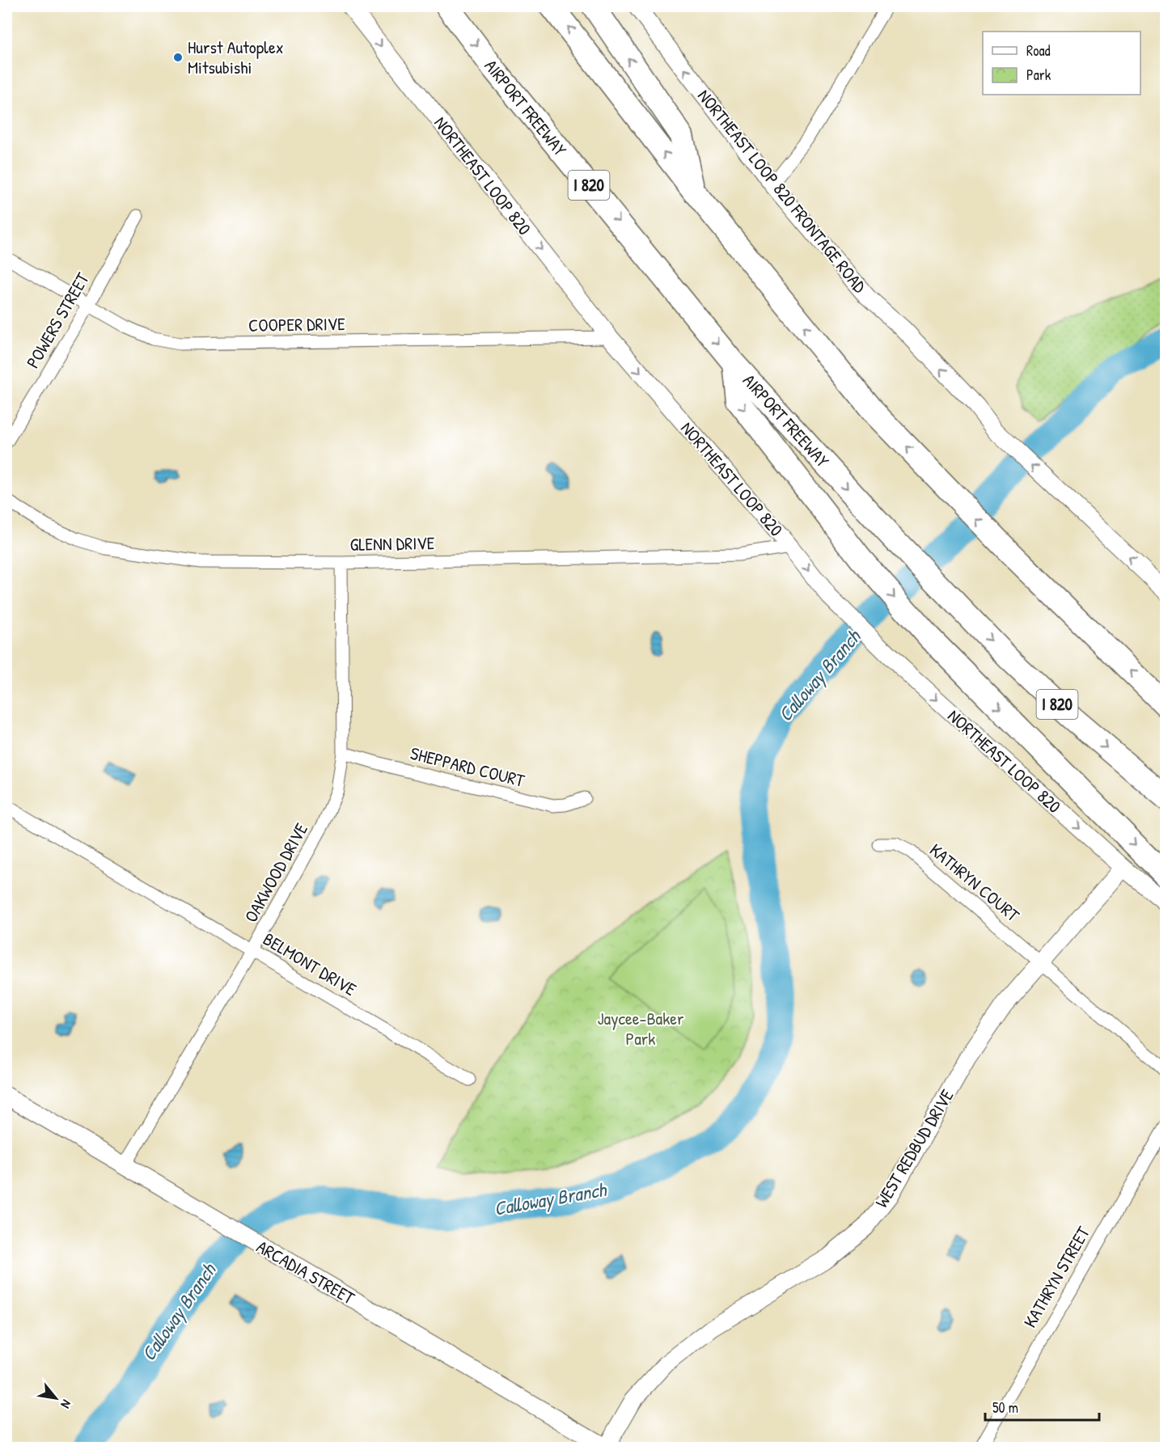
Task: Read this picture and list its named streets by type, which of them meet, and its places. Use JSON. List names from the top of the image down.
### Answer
{
  "streets": {
    "highway": ["AIRPORT FREEWAY", "I 820"],
    "main road": [
      "NORTHEAST LOOP 820",
      "NORTHEAST LOOP 820 FRONTAGE ROAD",
      "WEST REDBUD DRIVE",
      "ARCADIA STREET"
    ],
    "street": [
      "POWERS STREET",
      "COOPER DRIVE",
      "GLENN DRIVE",
      "SHEPPARD COURT",
      "OAKWOOD DRIVE",
      "KATHRYN COURT",
      "BELMONT DRIVE",
      "KATHRYN STREET"
    ]
  },
  "crossings": [
    ["NORTHEAST LOOP 820", "COOPER DRIVE"],
    ["NORTHEAST LOOP 820", "GLENN DRIVE"],
    ["NORTHEAST LOOP 820", "WEST REDBUD DRIVE"],
    ["POWERS STREET", "COOPER DRIVE"],
    ["GLENN DRIVE", "OAKWOOD DRIVE"],
    ["SHEPPARD COURT", "OAKWOOD DRIVE"],
    ["OAKWOOD DRIVE", "BELMONT DRIVE"],
    ["OAKWOOD DRIVE", "ARCADIA STREET"],
    ["KATHRYN COURT", "WEST REDBUD DRIVE"],
    ["WEST REDBUD DRIVE", "ARCADIA STREET"]
  ],
  "one_way": ["NORTHEAST LOOP 820", "NORTHEAST LOOP 820 FRONTAGE ROAD"],
  "water": ["Calloway Branch"],
  "parks": ["Jaycee-Baker Park"],
  "places": ["Hurst Autoplex Mitsubishi"],
  "legend": ["Road", "Park"],
  "scale_bar": "50 m",
  "north": "bottom right"
}
